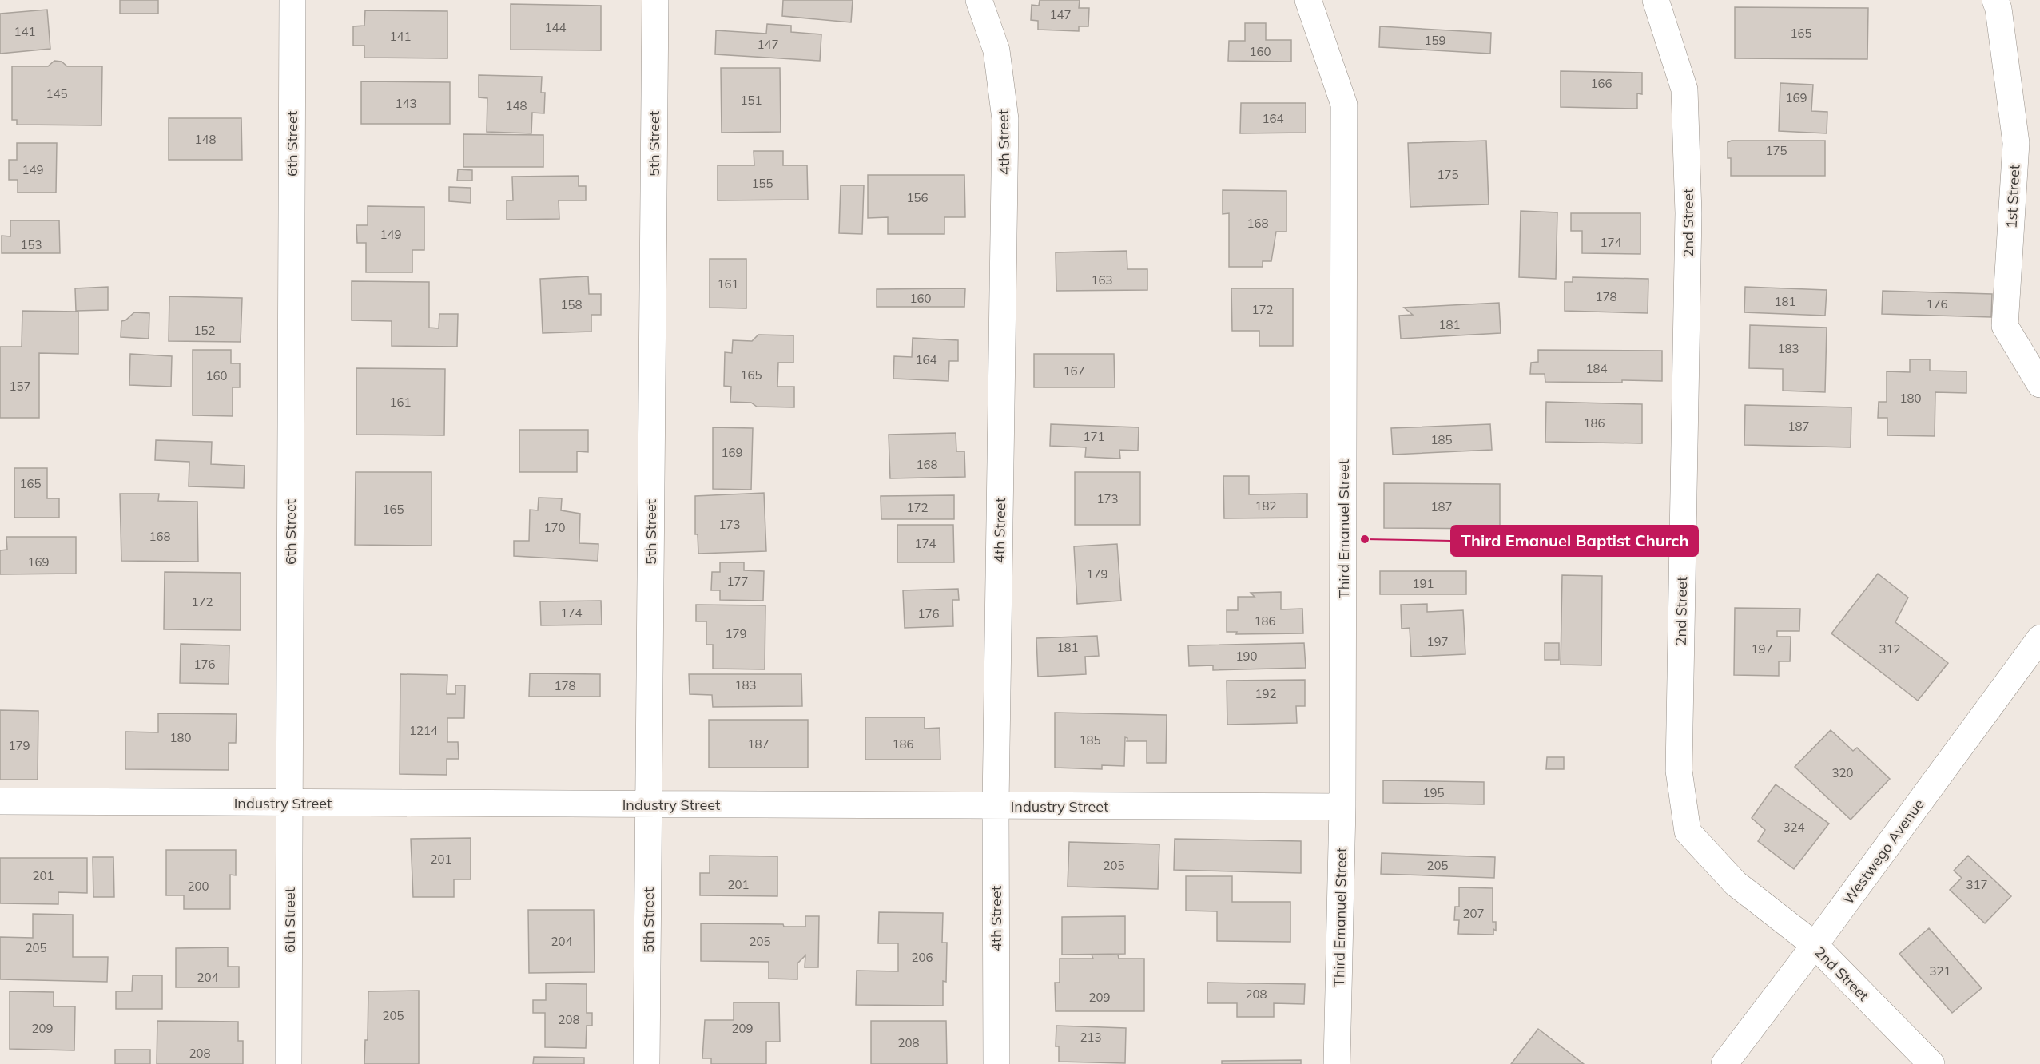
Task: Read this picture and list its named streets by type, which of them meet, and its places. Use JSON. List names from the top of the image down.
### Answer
{
  "streets": {
    "street": [
      "4th Street",
      "6th Street",
      "5th Street",
      "1st Street",
      "2nd Street",
      "Third Emanuel Street",
      "Industry Street",
      "Westwego Avenue"
    ]
  },
  "crossings": [
    ["4th Street", "Industry Street"],
    ["6th Street", "Industry Street"],
    ["5th Street", "Industry Street"],
    ["2nd Street", "Westwego Avenue"],
    ["Third Emanuel Street", "Industry Street"]
  ],
  "places": ["Third Emanuel Baptist Church"],
  "house_numbers": [
    "147",
    "144",
    "141",
    "165",
    "141",
    "159",
    "147",
    "160",
    "166",
    "145",
    "169",
    "151",
    "143",
    "148",
    "164",
    "148",
    "175",
    "149",
    "175",
    "155",
    "156",
    "168",
    "149",
    "174",
    "153",
    "163",
    "161",
    "178",
    "160",
    "181",
    "176",
    "158",
    "172",
    "181",
    "152",
    "183",
    "164",
    "184",
    "167",
    "165",
    "160",
    "157",
    "180",
    "161",
    "186",
    "187",
    "171",
    "185",
    "169",
    "168",
    "165",
    "173",
    "182",
    "187",
    "172",
    "165",
    "173",
    "170",
    "168",
    "174",
    "169",
    "179",
    "177",
    "191",
    "172",
    "174",
    "176",
    "186",
    "179",
    "197",
    "181",
    "197",
    "312",
    "190",
    "176",
    "183",
    "178",
    "192",
    "1214",
    "180",
    "185",
    "187",
    "186",
    "179",
    "320",
    "195",
    "324",
    "201",
    "205",
    "205",
    "201",
    "201",
    "317",
    "200",
    "207",
    "204",
    "205",
    "205",
    "206",
    "321",
    "204",
    "208",
    "209",
    "205",
    "208",
    "209",
    "209",
    "213",
    "208",
    "208"
  ]
}
